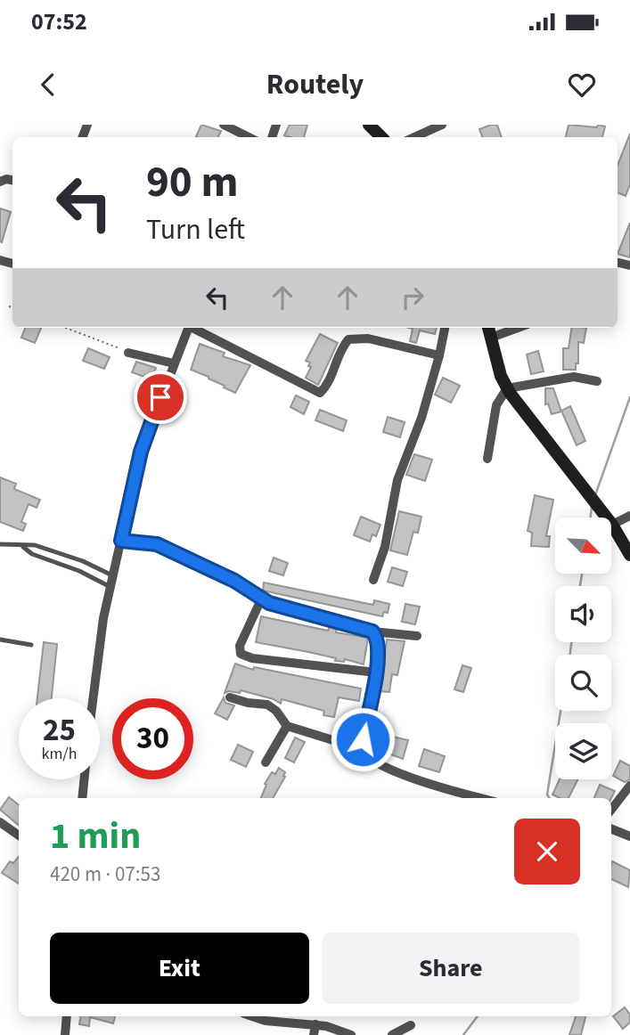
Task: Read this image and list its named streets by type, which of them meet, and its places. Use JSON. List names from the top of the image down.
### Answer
{
  "north": "bottom right",
  "page": {
    "status": "07:52",
    "header": "Routely",
    "turn": ["90 m", "Turn left"],
    "speed": "25 km/h",
    "limit": "30",
    "heading": ["1 min", "420 m · 07:53"],
    "buttons": ["Exit", "Share"]
  }
}
